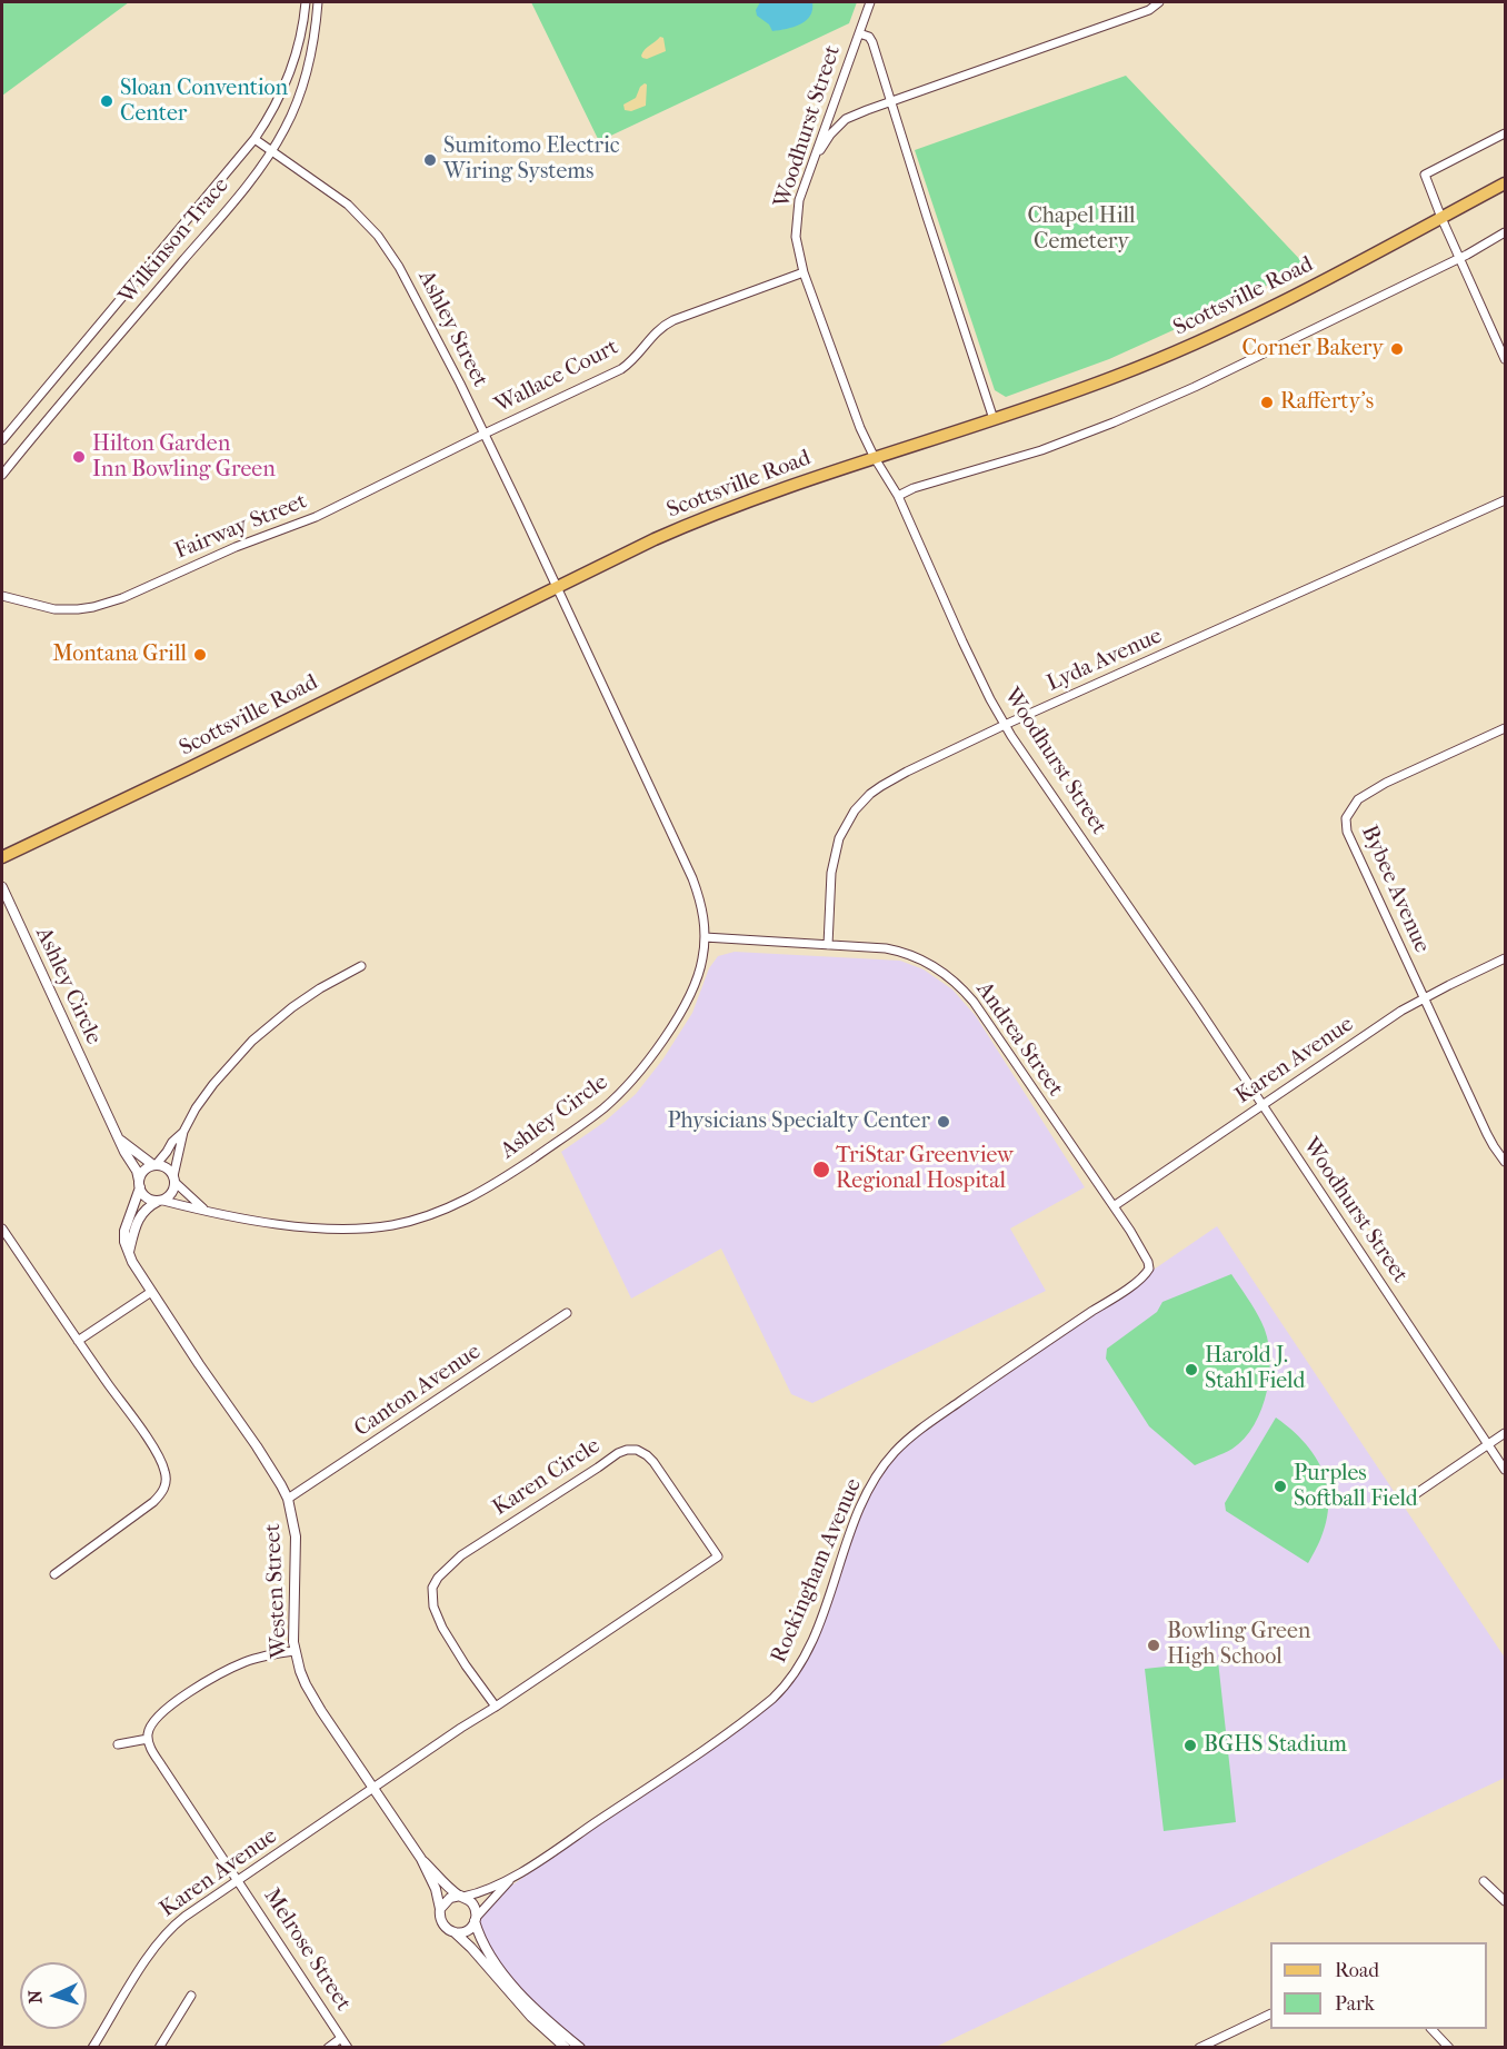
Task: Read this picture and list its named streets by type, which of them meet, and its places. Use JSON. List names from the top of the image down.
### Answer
{
  "streets": {
    "main road": ["Scottsville Road"],
    "street": [
      "Woodhurst Street",
      "Wilkinson Trace",
      "Ashley Street",
      "Wallace Court",
      "Fairway Street",
      "Lyda Avenue",
      "Bybee Avenue",
      "Ashley Circle",
      "Andrea Street",
      "Karen Avenue",
      "Canton Avenue",
      "Karen Circle",
      "Rockingham Avenue",
      "Westen Street",
      "Melrose Street"
    ]
  },
  "crossings": [
    ["Woodhurst Street", "Scottsville Road"],
    ["Woodhurst Street", "Wallace Court"],
    ["Woodhurst Street", "Lyda Avenue"],
    ["Woodhurst Street", "Karen Avenue"],
    ["Wilkinson Trace", "Ashley Street"],
    ["Scottsville Road", "Ashley Street"],
    ["Scottsville Road", "Ashley Circle"],
    ["Ashley Street", "Wallace Court"],
    ["Ashley Street", "Fairway Street"],
    ["Ashley Street", "Ashley Circle"],
    ["Wallace Court", "Fairway Street"],
    ["Lyda Avenue", "Andrea Street"],
    ["Bybee Avenue", "Karen Avenue"],
    ["Ashley Circle", "Andrea Street"],
    ["Ashley Circle", "Westen Street"],
    ["Andrea Street", "Karen Avenue"],
    ["Andrea Street", "Rockingham Avenue"],
    ["Karen Avenue", "Karen Circle"],
    ["Karen Avenue", "Westen Street"],
    ["Karen Avenue", "Melrose Street"],
    ["Canton Avenue", "Westen Street"],
    ["Karen Circle", "Westen Street"],
    ["Rockingham Avenue", "Westen Street"]
  ],
  "parks": ["Chapel Hill Cemetery"],
  "places": [
    "Sloan Convention Center",
    "Sumitomo Electric Wiring Systems",
    "Corner Bakery",
    "Rafferty’s",
    "Hilton Garden Inn Bowling Green",
    "Montana Grill",
    "Physicians Specialty Center",
    "TriStar Greenview Regional Hospital",
    "Harold J. Stahl Field",
    "Purples Softball Field",
    "Bowling Green High School",
    "BGHS Stadium"
  ],
  "legend": ["Road", "Park"],
  "north": "left"
}
